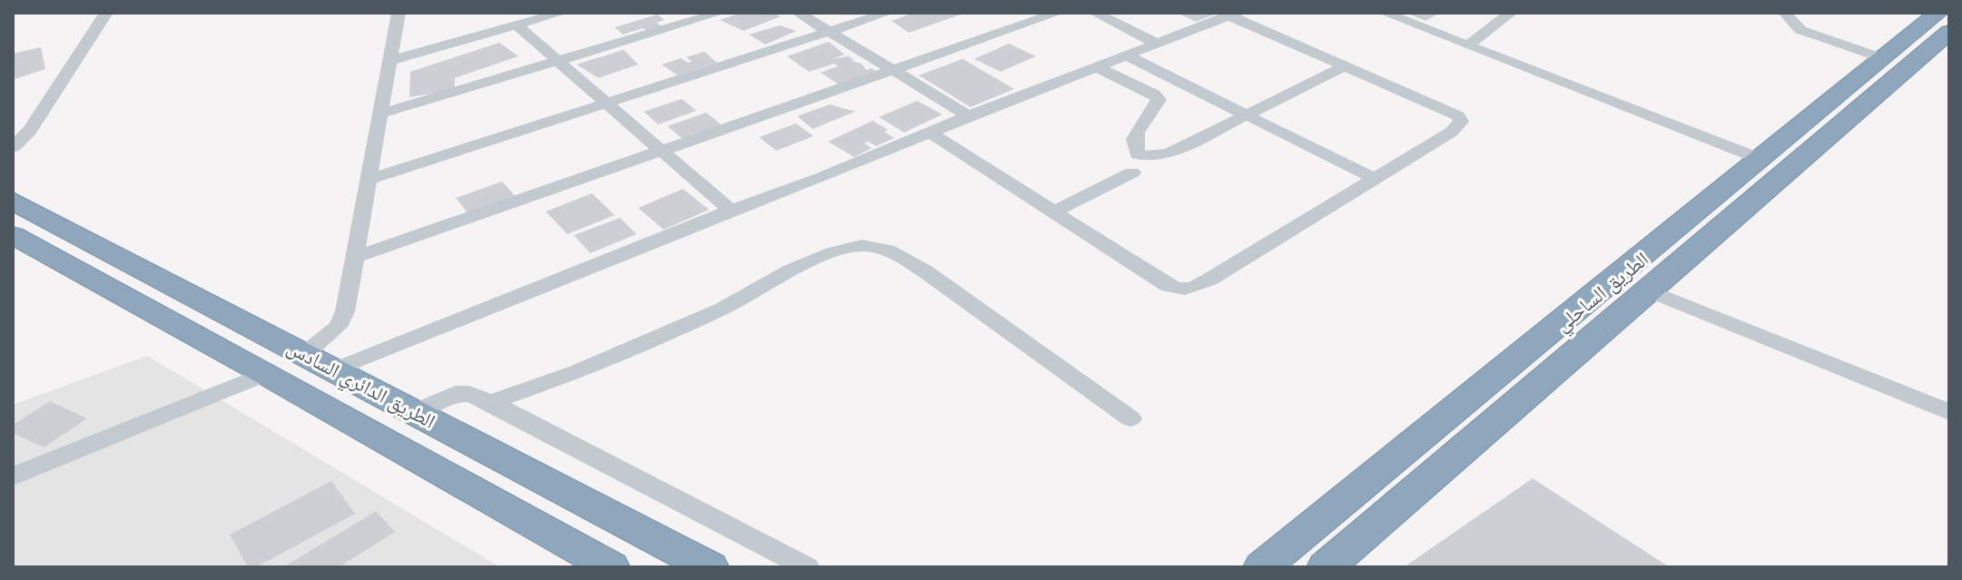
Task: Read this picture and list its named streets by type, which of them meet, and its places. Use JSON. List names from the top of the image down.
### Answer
{
  "streets": {
    "highway": ["الطريق الساحلي", "الطريق الدائري السادس"]
  }
}
